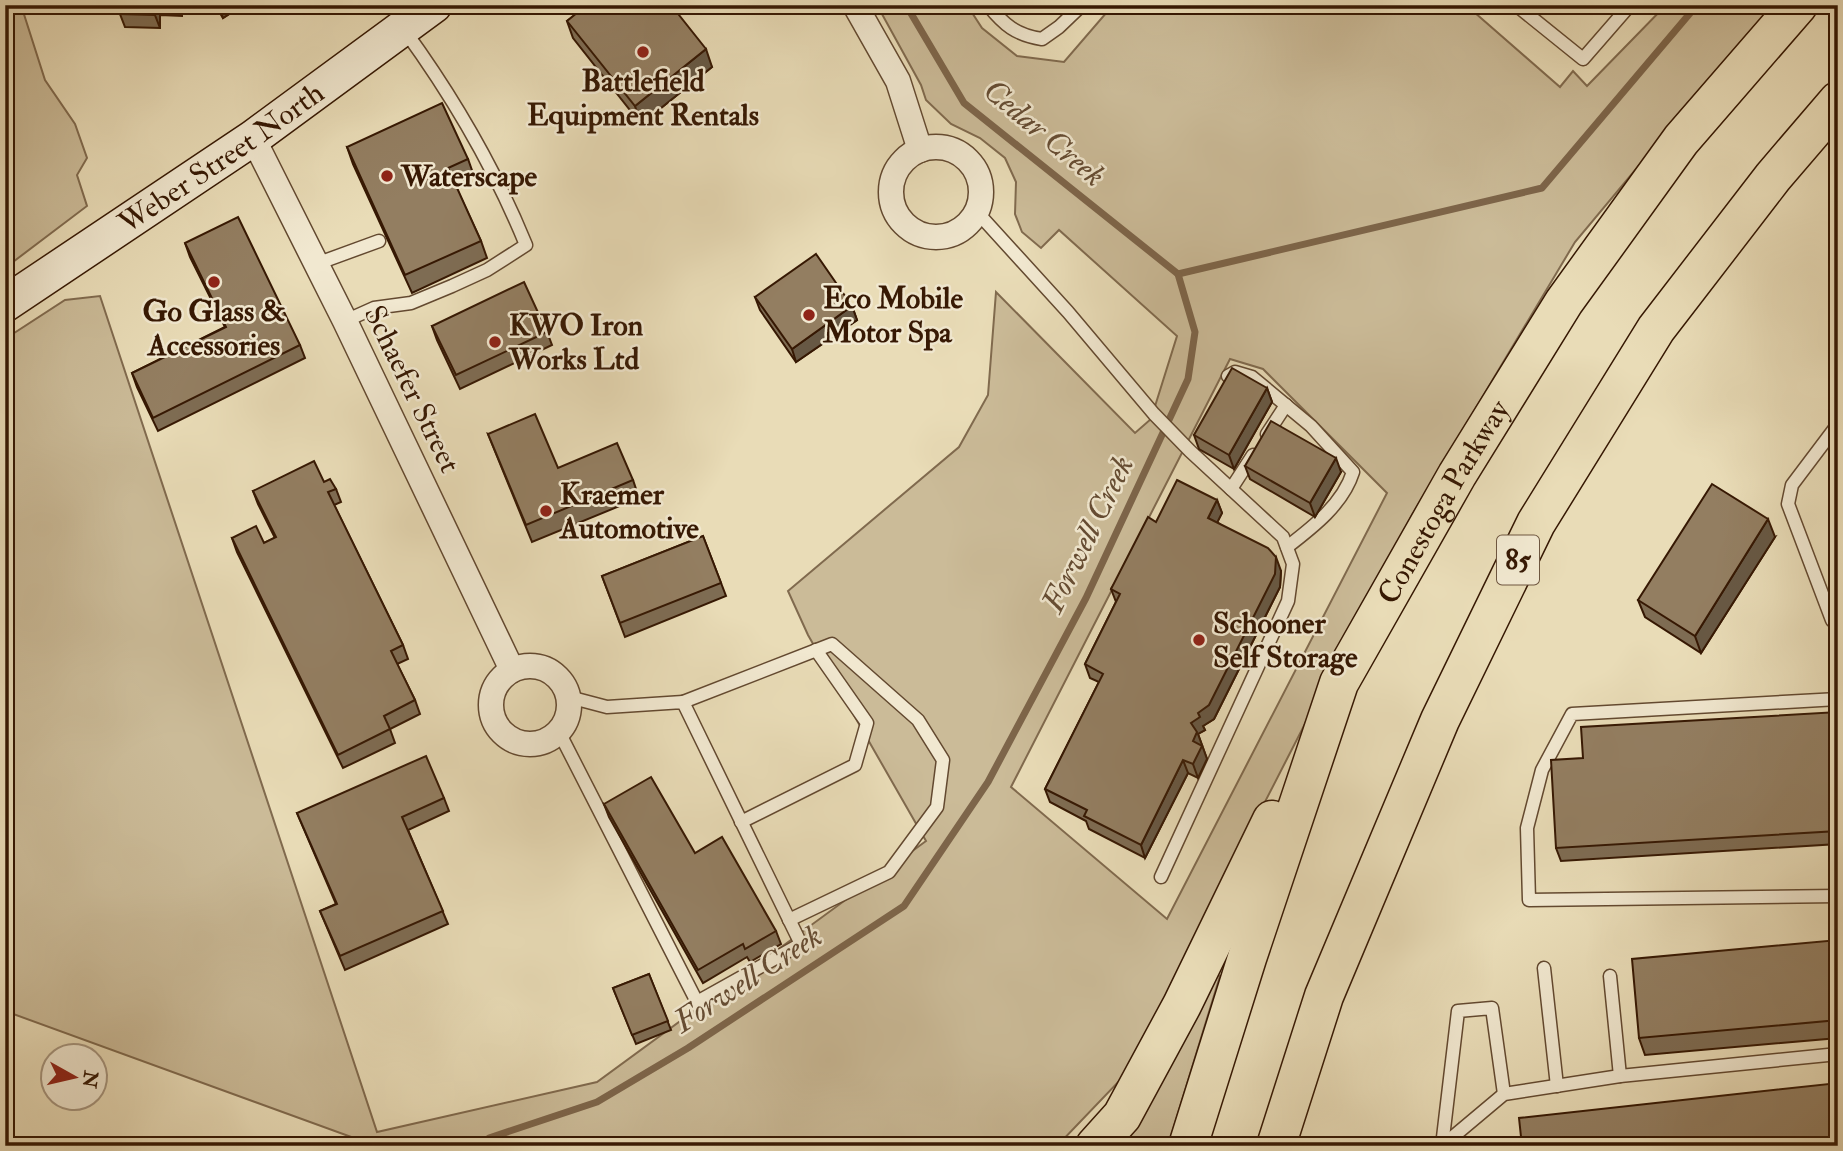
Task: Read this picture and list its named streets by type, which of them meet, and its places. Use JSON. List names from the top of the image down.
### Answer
{
  "streets": {
    "highway": ["Conestoga Parkway", "85"],
    "main road": ["Weber Street North"],
    "street": ["Schaefer Street"]
  },
  "crossings": [
    ["Weber Street North", "Schaefer Street"]
  ],
  "water": ["Cedar Creek", "Forwell Creek"],
  "places": [
    "Battlefield Equipment Rentals",
    "Waterscape",
    "Go Glass & Accessories",
    "Eco Mobile Motor Spa",
    "KWO Iron Works Ltd",
    "Kraemer Automotive",
    "Schooner Self Storage"
  ],
  "north": "right"
}
